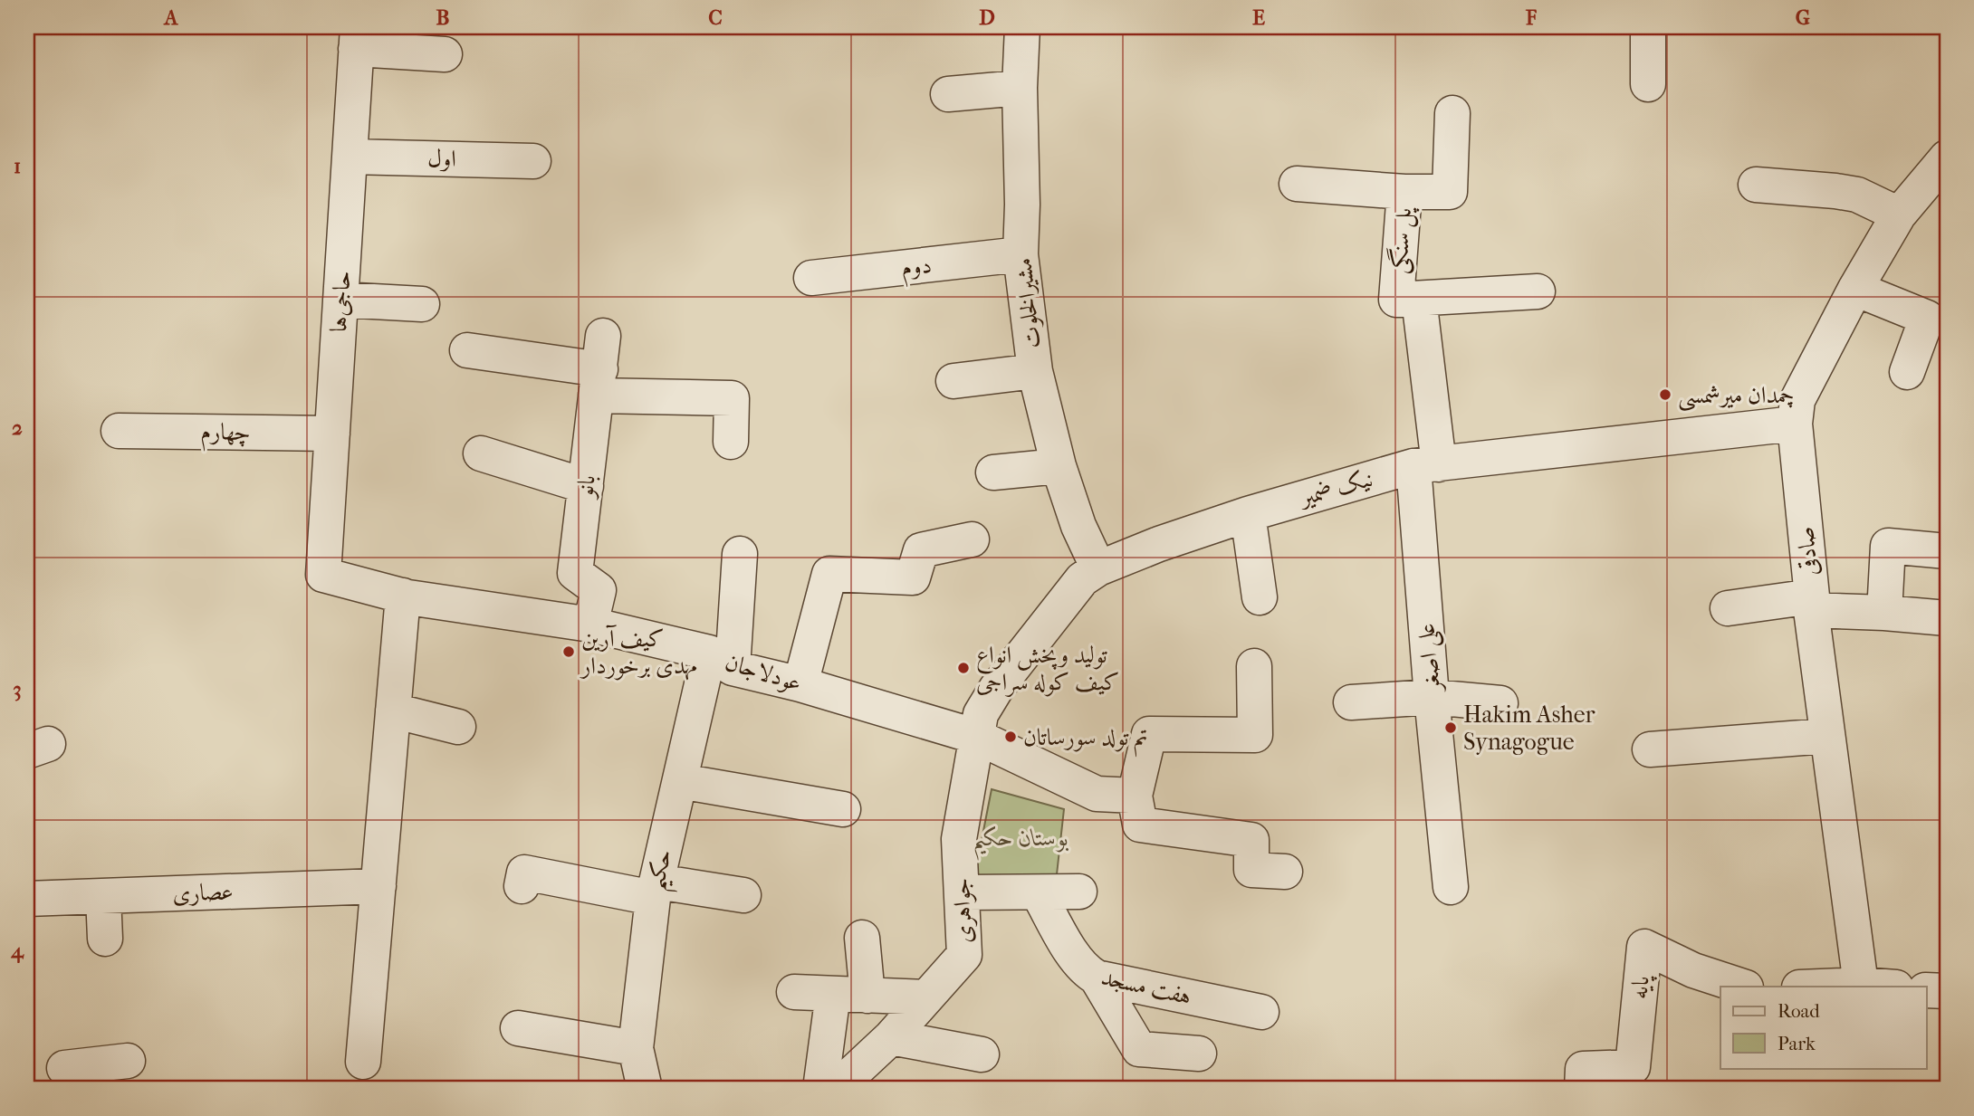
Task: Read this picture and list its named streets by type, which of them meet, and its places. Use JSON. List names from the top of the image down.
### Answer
{
  "streets": {
    "street": [
      "اول",
      "پل سنگی",
      "دوم",
      "حاجی‌ها",
      "مشیرالخلوت",
      "چهارم",
      "بانو",
      "نیک ضمیر",
      "صادقی",
      "علی اصغر",
      "عودلاجان",
      "حکیم",
      "عصاری",
      "جواهری",
      "هفت مسجد",
      "پایه"
    ]
  },
  "crossings": [
    ["اول", "حاجی‌ها"],
    ["پل سنگی", "نیک ضمیر"],
    ["پل سنگی", "علی اصغر"],
    ["دوم", "مشیرالخلوت"],
    ["حاجی‌ها", "چهارم"],
    ["حاجی‌ها", "عودلاجان"],
    ["مشیرالخلوت", "نیک ضمیر"],
    ["بانو", "عودلاجان"],
    ["نیک ضمیر", "صادقی"],
    ["نیک ضمیر", "علی اصغر"],
    ["نیک ضمیر", "عودلاجان"],
    ["نیک ضمیر", "جواهری"],
    ["عودلاجان", "حکیم"],
    ["عودلاجان", "جواهری"]
  ],
  "parks": ["بوستان حکیم"],
  "places": [
    "چمدان میرشمسی",
    "کیف آرین مهدی برخوردار",
    "تولید وپخش انواع کیف کوله سراجی",
    "Hakim Asher Synagogue",
    "تم تولد سورساتان"
  ],
  "legend": ["Road", "Park"],
  "grid": {
    "columns": [
      "A",
      "B",
      "C",
      "D",
      "E",
      "F",
      "G"
    ],
    "rows": [
      "1",
      "2",
      "3",
      "4"
    ]
  }
}
